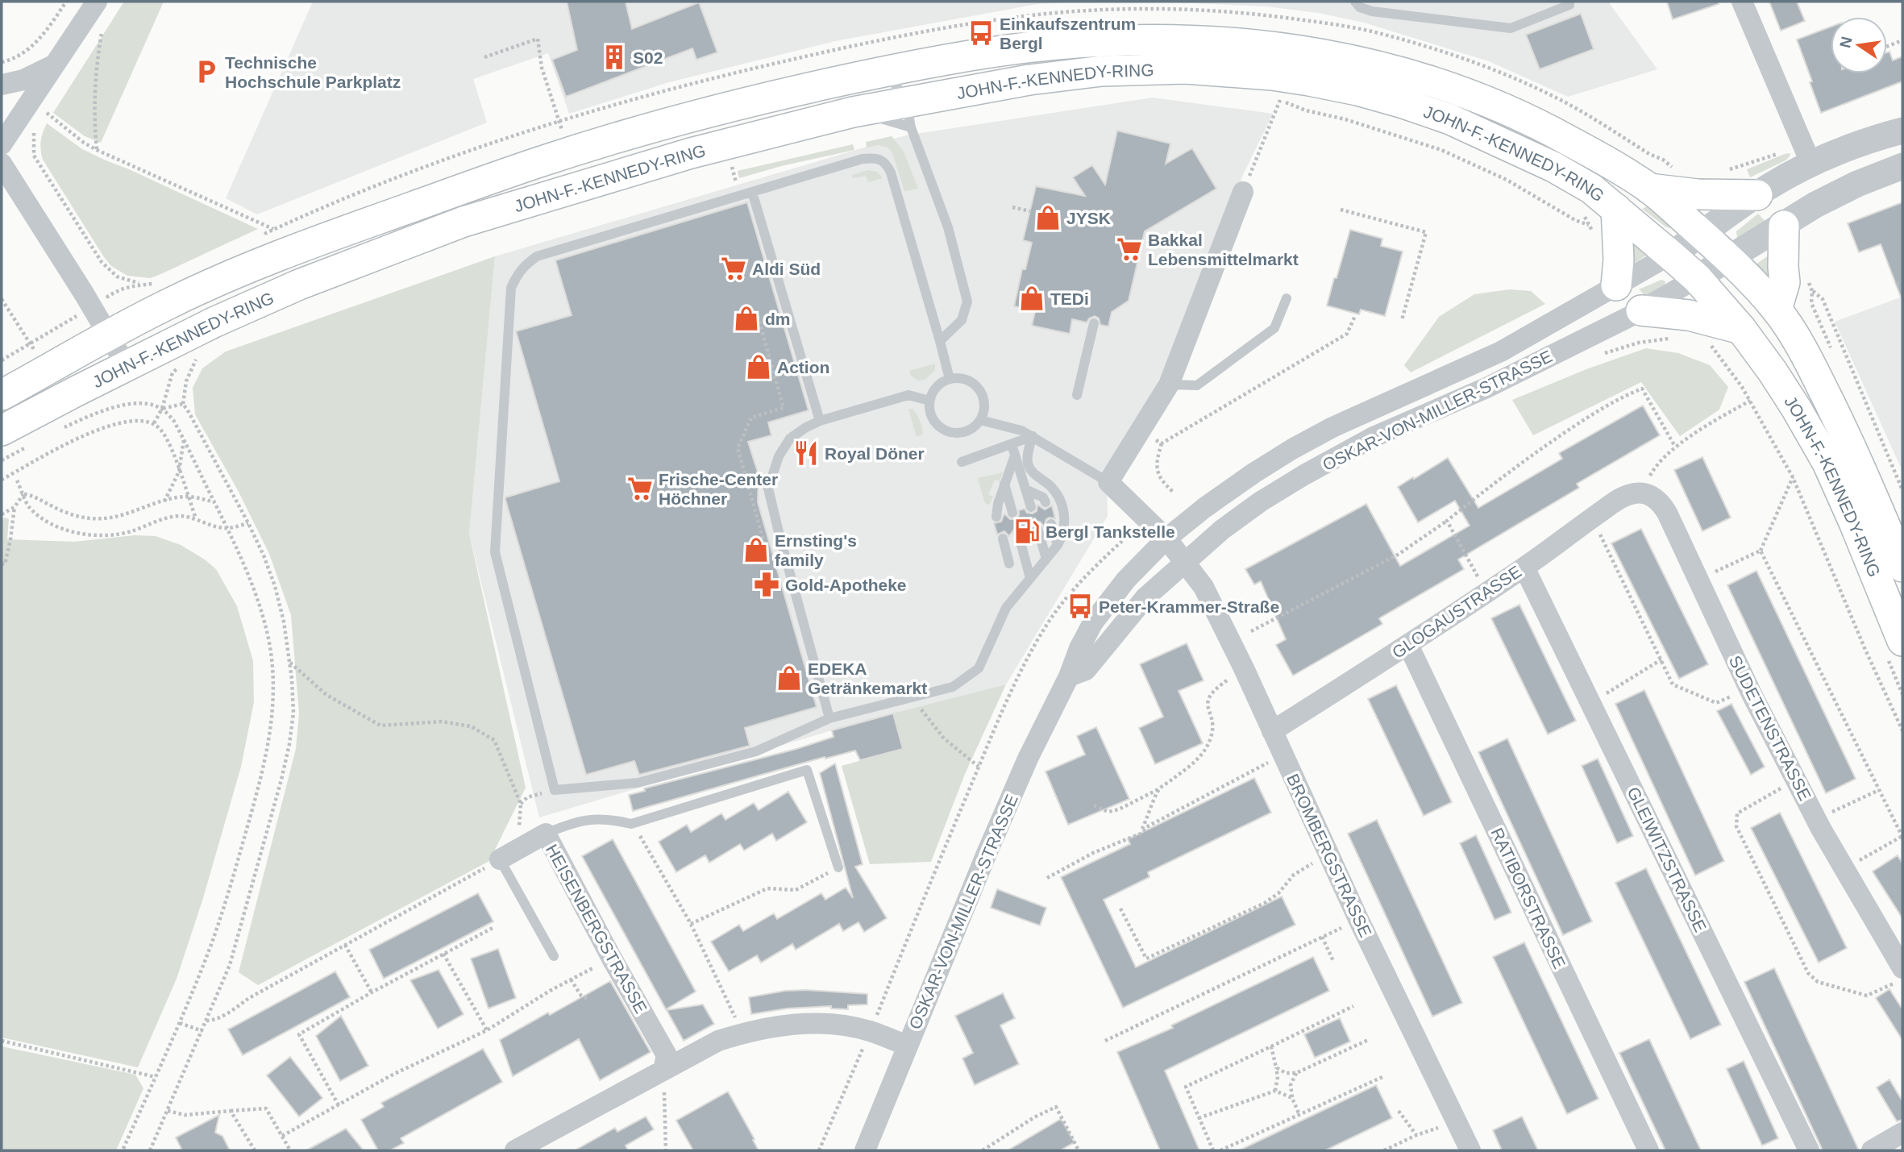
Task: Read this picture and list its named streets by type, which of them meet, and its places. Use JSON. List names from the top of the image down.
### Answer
{
  "streets": {
    "main road": ["JOHN-F.-KENNEDY-RING"],
    "street": [
      "OSKAR-VON-MILLER-STRASSE",
      "GLOGAUSTRASSE",
      "SUDETENSTRASSE",
      "BROMBERGSTRASSE",
      "GLEIWITZSTRASSE",
      "RATIBORSTRASSE",
      "HEISENBERGSTRASSE"
    ]
  },
  "crossings": [
    ["JOHN-F.-KENNEDY-RING", "OSKAR-VON-MILLER-STRASSE"],
    ["OSKAR-VON-MILLER-STRASSE", "BROMBERGSTRASSE"],
    ["GLOGAUSTRASSE", "SUDETENSTRASSE"],
    ["GLOGAUSTRASSE", "BROMBERGSTRASSE"],
    ["GLOGAUSTRASSE", "GLEIWITZSTRASSE"],
    ["GLOGAUSTRASSE", "RATIBORSTRASSE"]
  ],
  "places": {
    "bus stop": ["Einkaufszentrum Bergl", "Peter-Krammer-Straße"],
    "building": ["S02"],
    "parking": ["Technische Hochschule Parkplatz"],
    "shop": [
      "JYSK",
      "TEDi",
      "dm",
      "Action",
      "Ernsting's family",
      "EDEKA Getränkemarkt"
    ],
    "supermarket": ["Bakkal Lebensmittelmarkt", "Aldi Süd", "Frische-Center Höchner"],
    "restaurant": ["Royal Döner"],
    "fuel station": ["Bergl Tankstelle"],
    "pharmacy": ["Gold-Apotheke"]
  },
  "north": "left"
}
